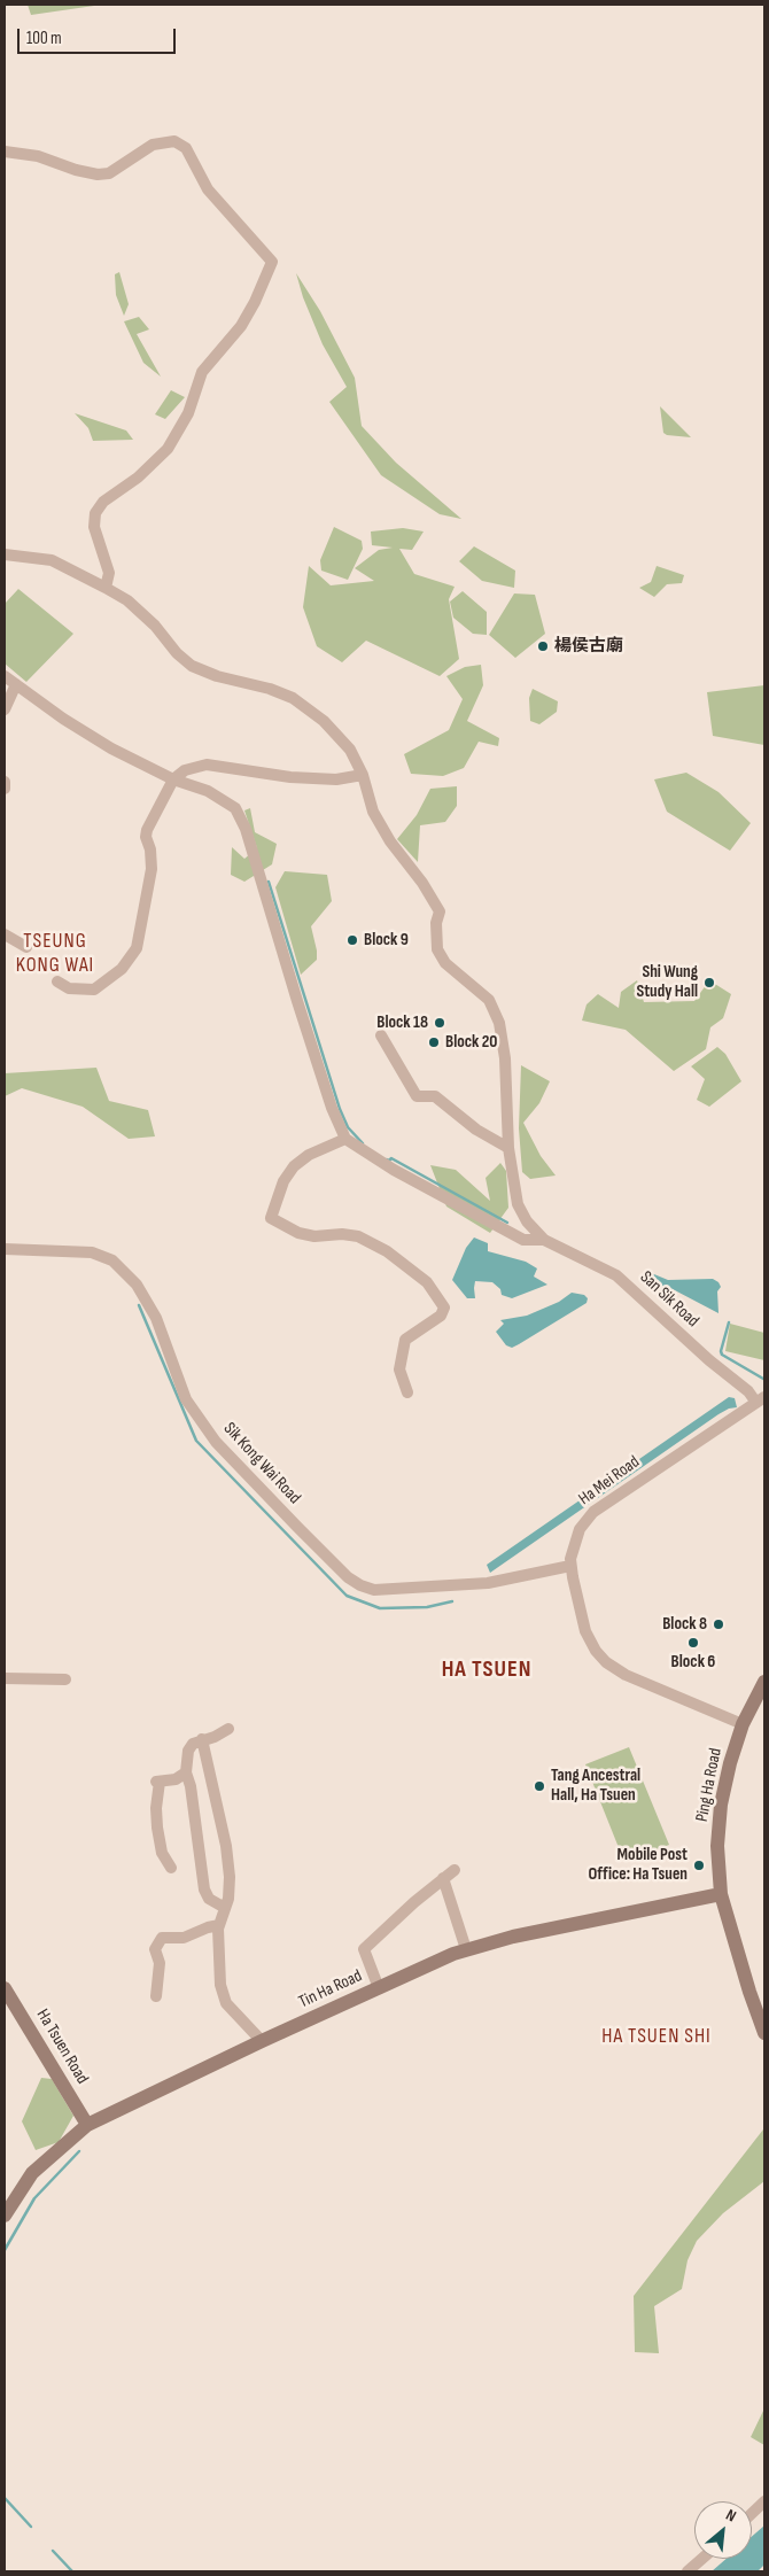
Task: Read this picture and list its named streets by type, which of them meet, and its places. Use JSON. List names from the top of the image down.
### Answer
{
  "streets": {
    "street": [
      "San Sik Road",
      "Sik Kong Wai Road",
      "Ha Mei Road",
      "Ping Ha Road",
      "Tin Ha Road",
      "Ha Tsuen Road"
    ]
  },
  "crossings": [
    ["San Sik Road", "Ha Mei Road"],
    ["Sik Kong Wai Road", "Ha Mei Road"],
    ["Ha Mei Road", "Ping Ha Road"],
    ["Ping Ha Road", "Tin Ha Road"],
    ["Tin Ha Road", "Ha Tsuen Road"]
  ],
  "districts": ["TSEUNG KONG WAI", "HA TSUEN", "HA TSUEN SHI"],
  "places": [
    "楊侯古廟",
    "Block 9",
    "Shi Wung Study Hall",
    "Block 18",
    "Block 20",
    "Block 8",
    "Block 6",
    "Tang Ancestral Hall, Ha Tsuen",
    "Mobile Post Office: Ha Tsuen"
  ],
  "scale_bar": "100 m",
  "north": "top right"
}
